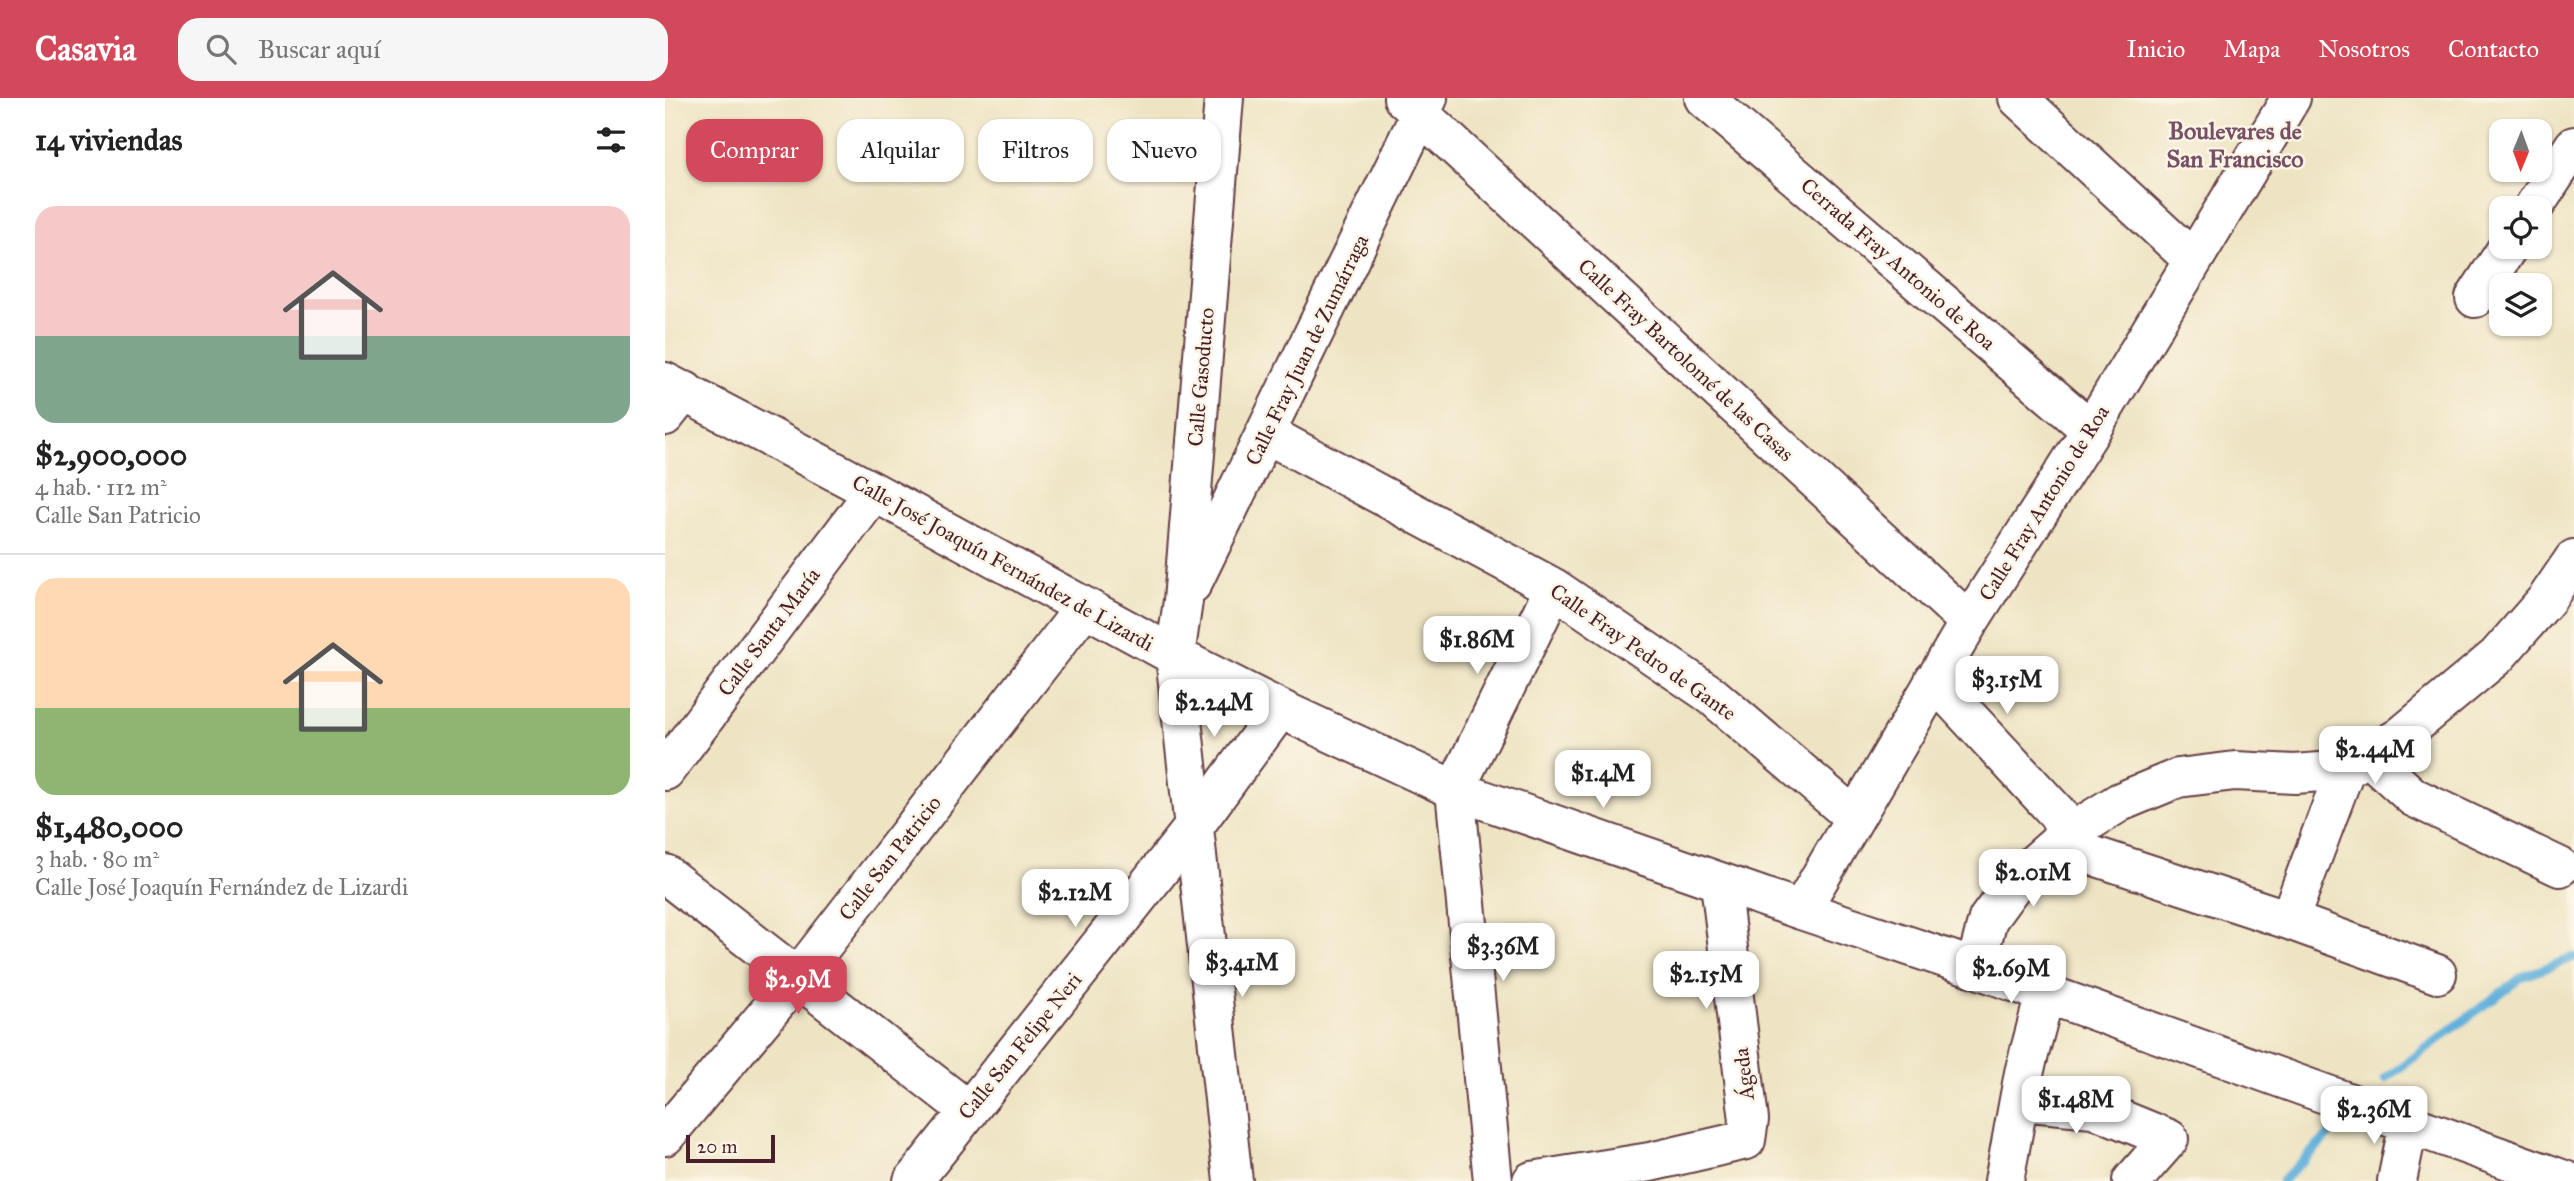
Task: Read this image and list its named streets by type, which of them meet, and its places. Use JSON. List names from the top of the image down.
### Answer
{
  "streets": {
    "street": [
      "Cerrada Fray Antonio de Roa",
      "Calle Fray Juan de Zumárraga",
      "Calle Fray Bartolomé de las Casas",
      "Calle Gasoducto",
      "Calle Fray Antonio de Roa",
      "Calle José Joaquín Fernández de Lizardi",
      "Calle Santa María",
      "Calle Fray Pedro de Gante",
      "Calle San Patricio",
      "Calle San Felipe Neri",
      "Ágeda"
    ]
  },
  "crossings": [
    ["Cerrada Fray Antonio de Roa", "Calle Fray Antonio de Roa"],
    ["Calle Fray Juan de Zumárraga", "Calle Fray Bartolomé de las Casas"],
    ["Calle Fray Juan de Zumárraga", "Calle Gasoducto"],
    ["Calle Fray Juan de Zumárraga", "Calle Fray Pedro de Gante"],
    ["Calle Fray Bartolomé de las Casas", "Calle Fray Antonio de Roa"],
    ["Calle Gasoducto", "Calle José Joaquín Fernández de Lizardi"],
    ["Calle Gasoducto", "Calle San Felipe Neri"],
    ["Calle Fray Antonio de Roa", "Calle José Joaquín Fernández de Lizardi"],
    ["Calle Fray Antonio de Roa", "Calle Fray Pedro de Gante"],
    ["Calle José Joaquín Fernández de Lizardi", "Calle Santa María"],
    ["Calle José Joaquín Fernández de Lizardi", "Calle San Patricio"],
    ["Calle José Joaquín Fernández de Lizardi", "Calle San Felipe Neri"],
    ["Calle José Joaquín Fernández de Lizardi", "Ágeda"]
  ],
  "districts": ["Boulevares de San Francisco"],
  "scale_bar": "20 m",
  "north": "bottom",
  "page": {
    "header": "Casavia",
    "search": "Buscar aquí",
    "nav": [
      "Inicio",
      "Mapa",
      "Nosotros",
      "Contacto"
    ],
    "heading": "14 viviendas",
    "chip": [
      "Comprar",
      "Alquilar",
      "Filtros",
      "Nuevo"
    ],
    "list": [
      {
        "name": "$2,900,000",
        "note": "4 hab. · 112 m² · Calle San Patricio"
      },
      {
        "name": "$1,480,000",
        "note": "3 hab. · 80 m² · Calle José Joaquín Fernández de Lizardi"
      }
    ],
    "price": [
      "$1.86M",
      "$3.15M",
      "$2.24M",
      "$2.44M",
      "$1.4M",
      "$2.01M",
      "$2.12M",
      "$3.36M",
      "$3.41M",
      "$2.69M",
      "$2.15M",
      "$2.9M",
      "$1.48M",
      "$2.36M"
    ],
    "scale": "20 m"
  }
}
